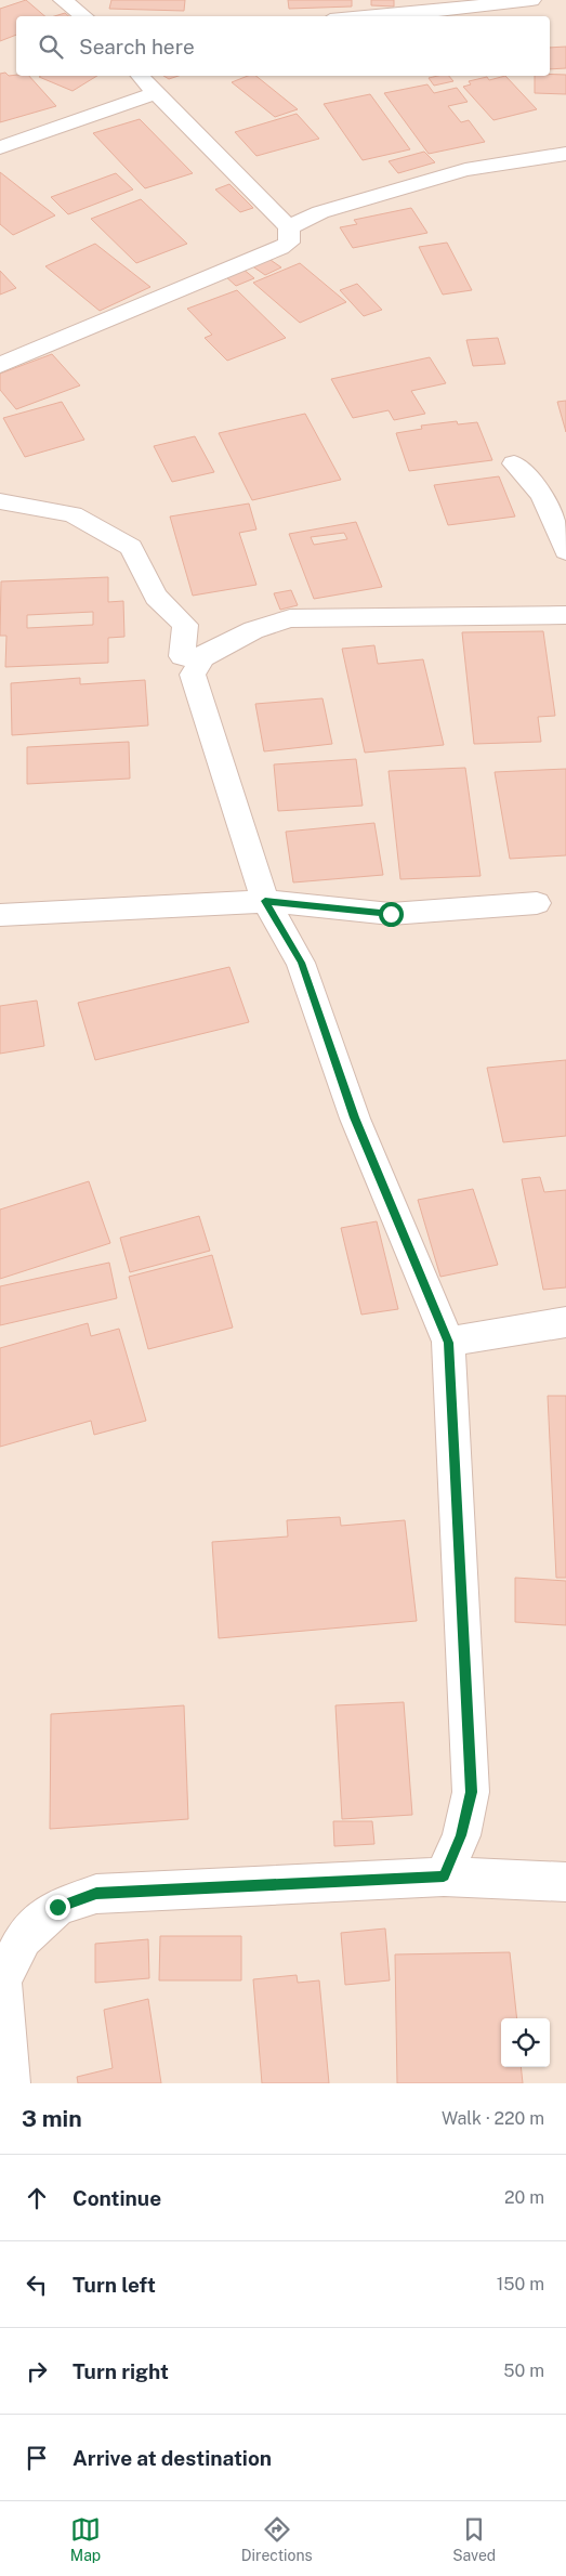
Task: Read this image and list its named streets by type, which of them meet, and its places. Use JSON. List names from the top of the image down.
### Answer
{
  "page": {
    "search": "Search here",
    "heading": ["3 min", "Walk · 220 m"],
    "list": [
      ["Continue", "20 m"],
      ["Turn left", "150 m"],
      ["Turn right", "50 m"],
      "Arrive at destination"
    ],
    "nav": ["Map", "Directions", "Saved"]
  }
}
